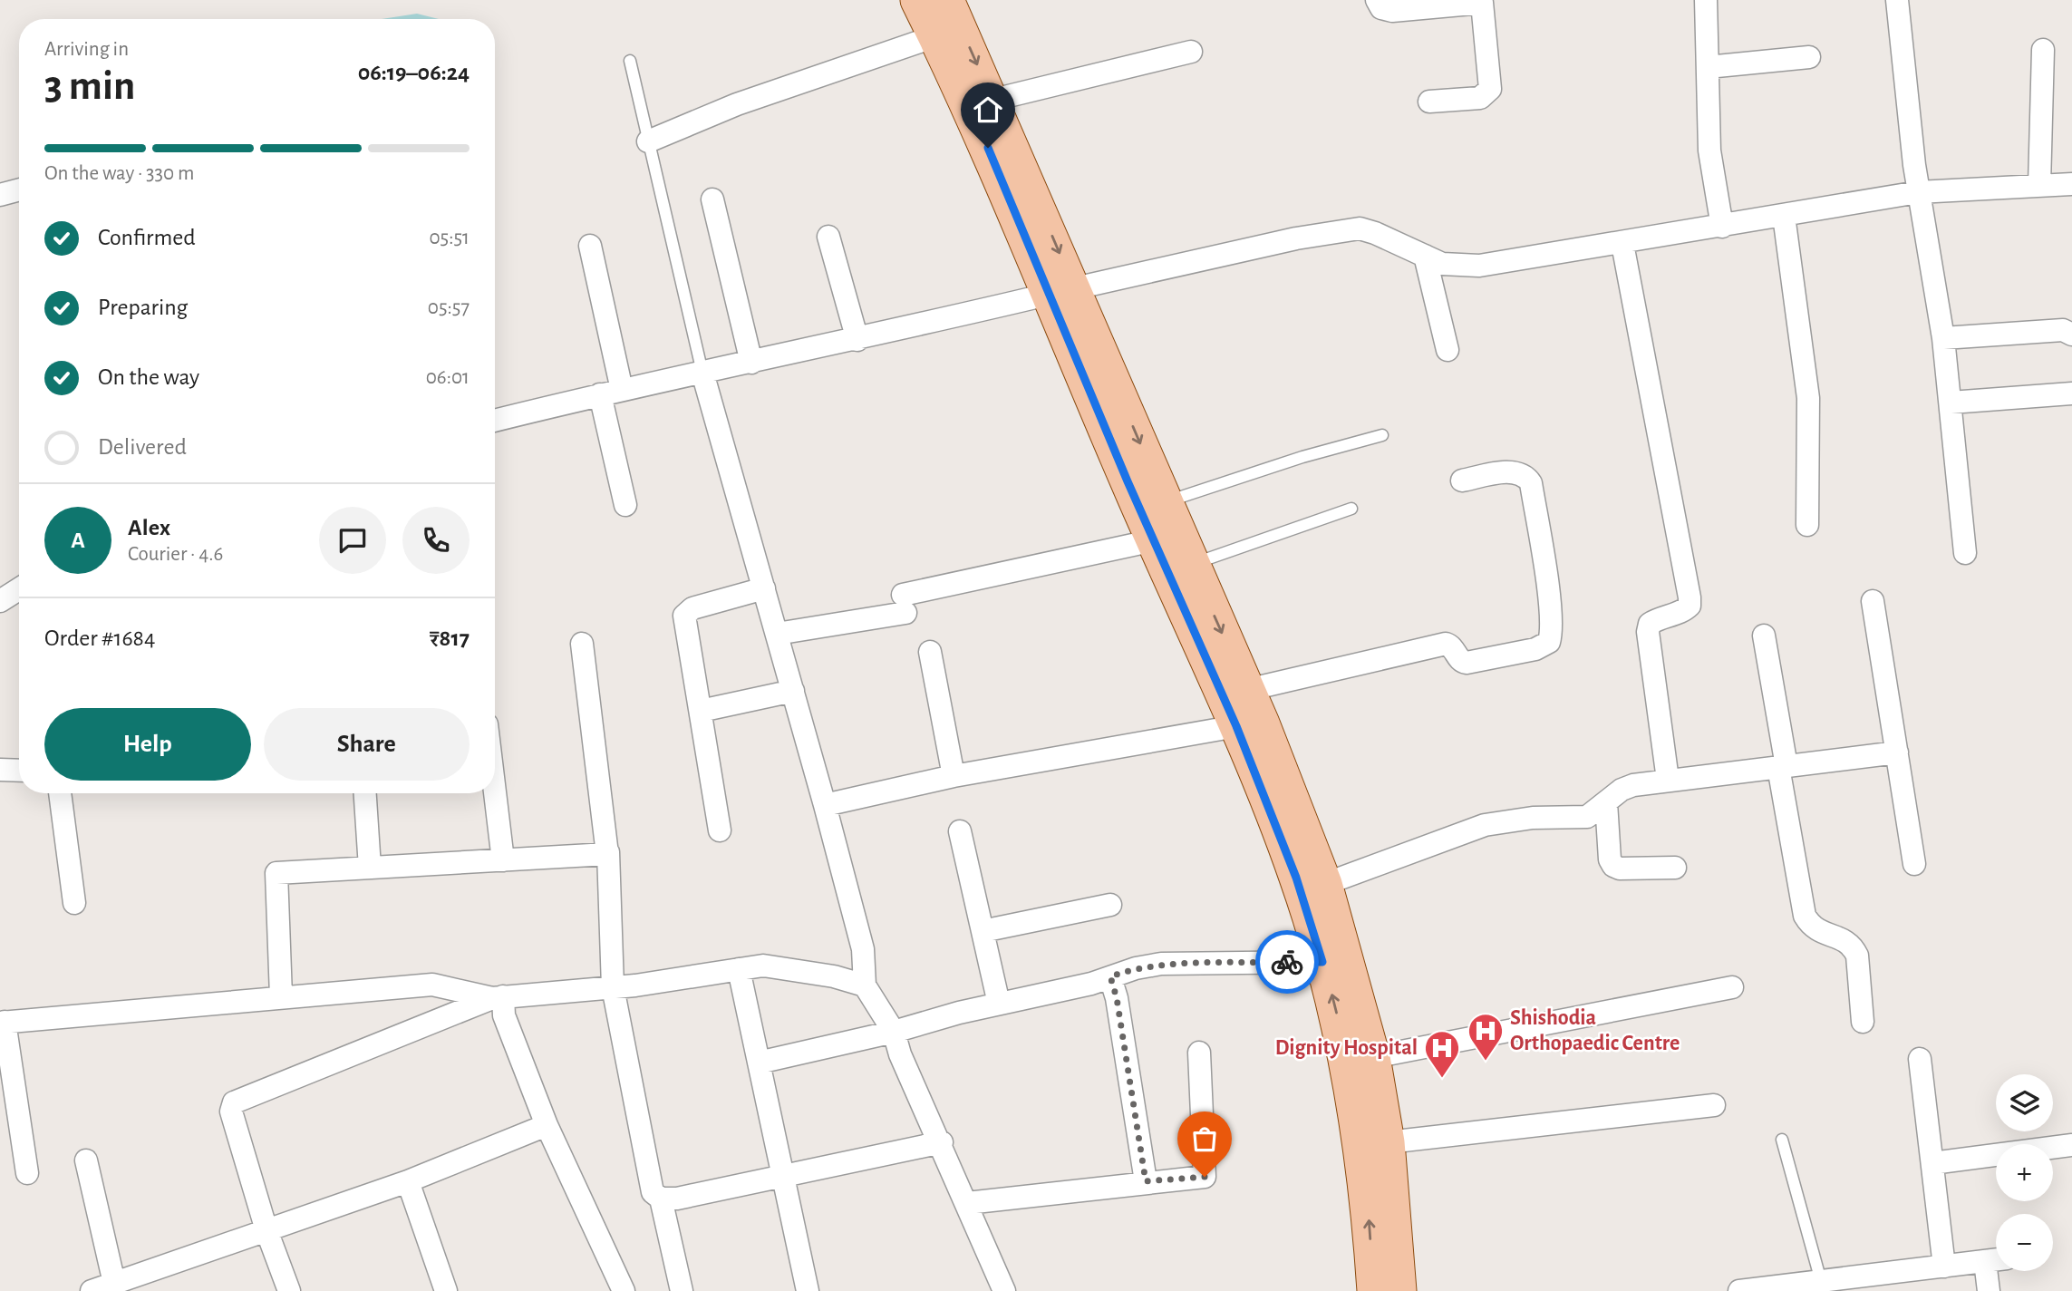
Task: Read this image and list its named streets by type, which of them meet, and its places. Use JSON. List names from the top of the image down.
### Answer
{
  "places": {
    "hospital": ["Shishodia Orthopaedic Centre", "Dignity Hospital"]
  },
  "page": {
    "heading": ["3 min", "Arriving in", "06:19–06:24"],
    "panel": [
      "Alex",
      "Courier · 4.6",
      "Order #1684",
      "₹817"
    ],
    "bar": "On the way · 330 m",
    "list": [
      ["Confirmed", "05:51"],
      ["Preparing", "05:57"],
      ["On the way", "06:01"],
      "Delivered"
    ],
    "round": "A",
    "buttons": ["Help", "Share"],
    "map_buttons": ["+", "−"]
  }
}
